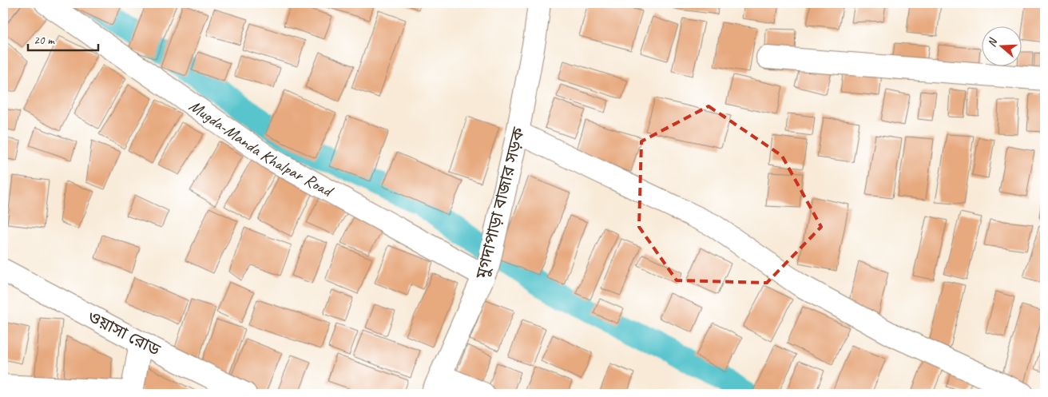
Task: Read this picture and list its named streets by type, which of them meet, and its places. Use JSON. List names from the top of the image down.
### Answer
{
  "streets": {
    "street": ["Mugda-Manda Khalpar Road", "মুগদাপাড়া বাজার সড়ক", "ওয়াসা রোড"]
  },
  "crossings": [
    ["Mugda-Manda Khalpar Road", "মুগদাপাড়া বাজার সড়ক"]
  ],
  "scale_bar": "20 m",
  "north": "left"
}
